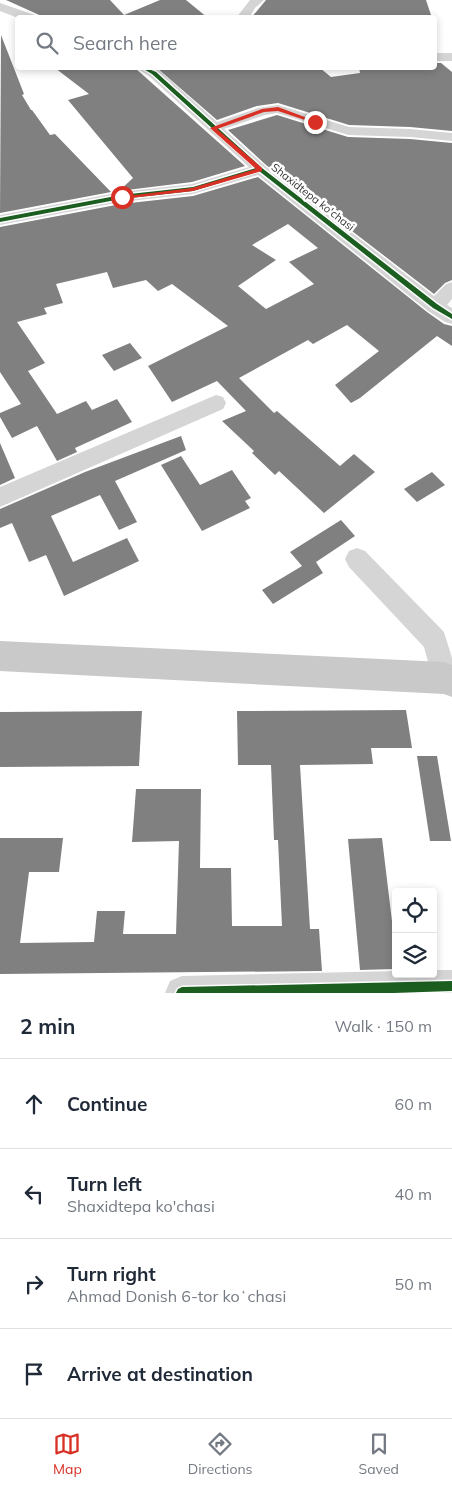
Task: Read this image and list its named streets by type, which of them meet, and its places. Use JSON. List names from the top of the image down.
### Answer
{
  "streets": {
    "street": ["Shaxidtepa ko'chasi"]
  },
  "page": {
    "search": "Search here",
    "heading": ["2 min", "Walk · 150 m"],
    "list": [
      ["Continue", "60 m"],
      ["Turn left", "Shaxidtepa ko'chasi", "40 m"],
      ["Turn right", "Ahmad Donish 6-tor koʻchasi", "50 m"],
      "Arrive at destination"
    ],
    "nav": ["Map", "Directions", "Saved"]
  }
}
